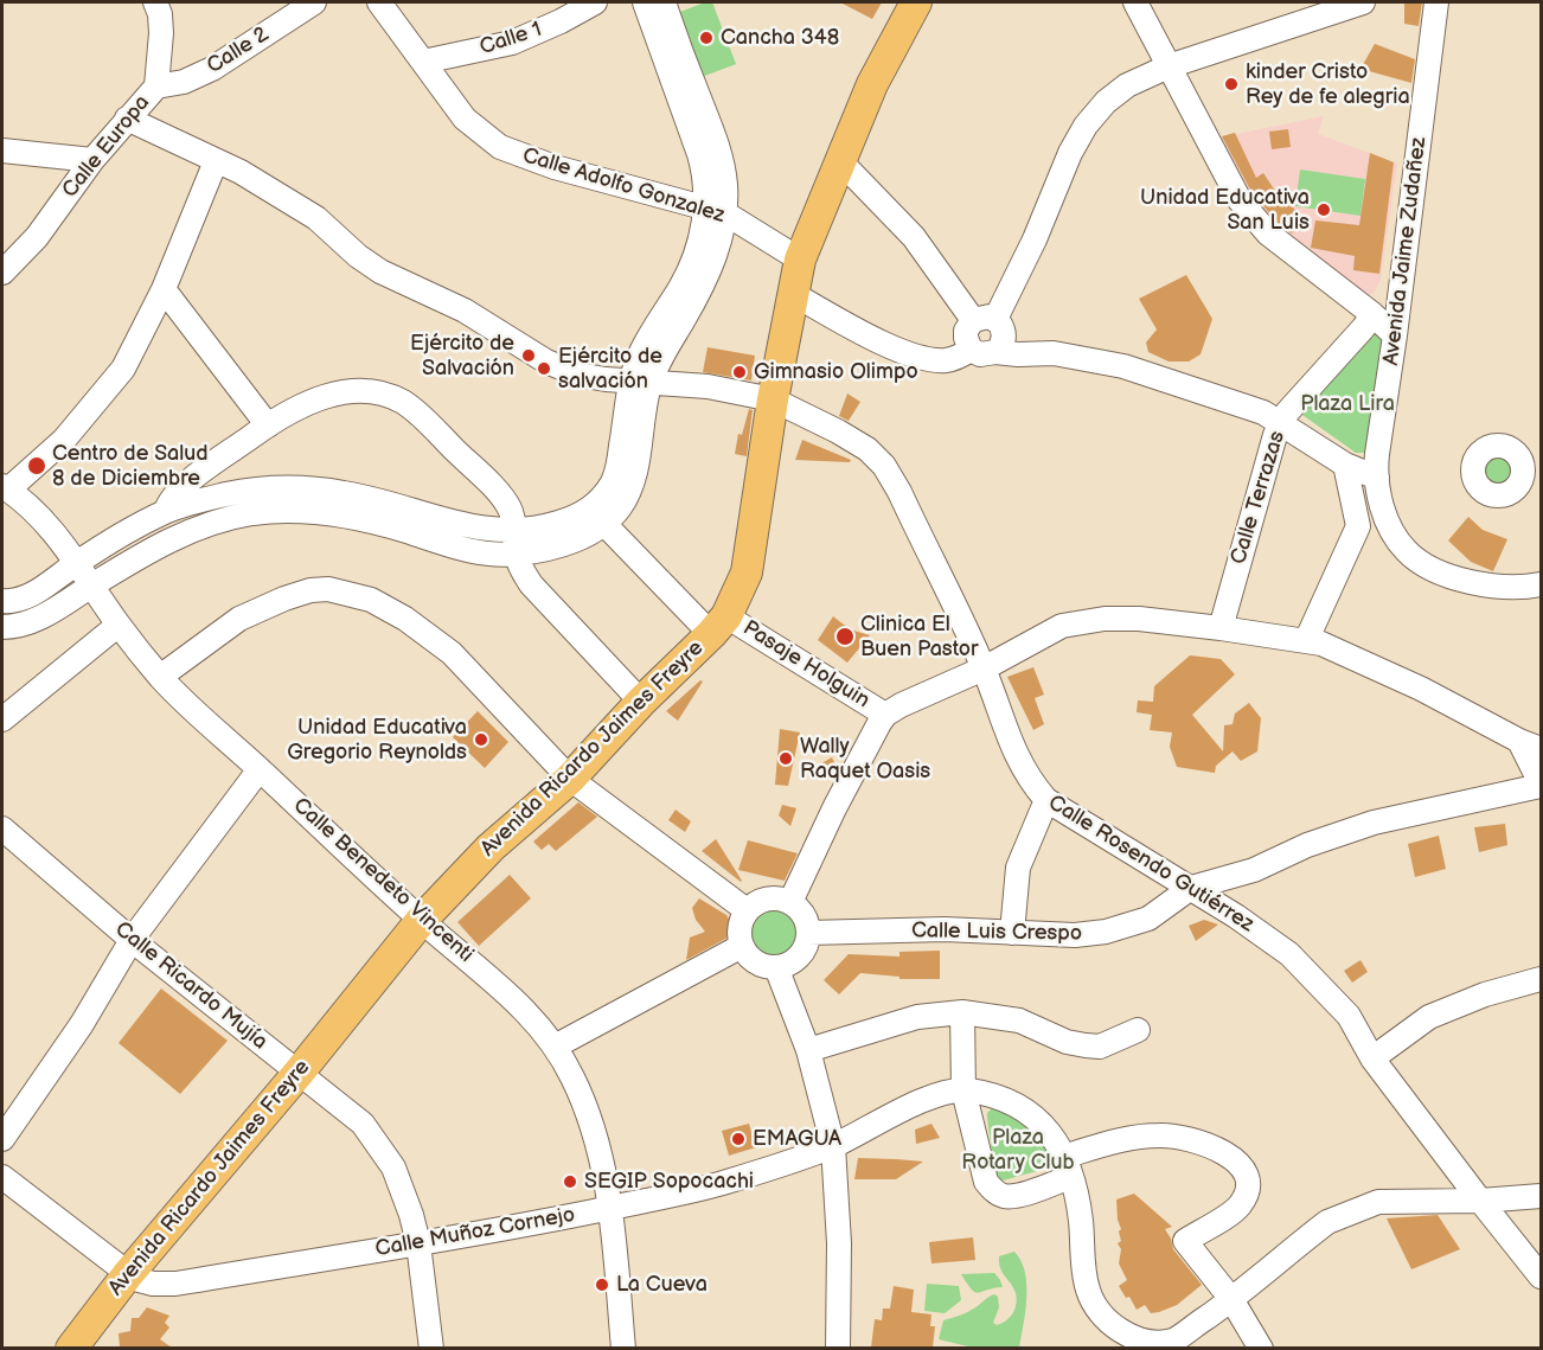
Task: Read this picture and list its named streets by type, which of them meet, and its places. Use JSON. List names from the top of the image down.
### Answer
{
  "streets": {
    "main road": ["Avenida Ricardo Jaimes Freyre"],
    "street": [
      "Calle 1",
      "Calle 2",
      "Calle Europa",
      "Calle Adolfo Gonzalez",
      "Avenida Jaime Zudañez",
      "Calle Terrazas",
      "Pasaje Holguin",
      "Calle Rosendo Gutiérrez",
      "Calle Benedeto Vincenti",
      "Calle Luis Crespo",
      "Calle Ricardo Mujía",
      "Calle Muñoz Cornejo"
    ]
  },
  "crossings": [
    ["Calle 1", "Calle Adolfo Gonzalez"],
    ["Calle 2", "Calle Europa"],
    ["Calle Europa", "Calle Rosendo Gutiérrez"],
    ["Calle Adolfo Gonzalez", "Avenida Ricardo Jaimes Freyre"],
    ["Pasaje Holguin", "Avenida Ricardo Jaimes Freyre"],
    ["Avenida Ricardo Jaimes Freyre", "Calle Rosendo Gutiérrez"],
    ["Avenida Ricardo Jaimes Freyre", "Calle Benedeto Vincenti"],
    ["Avenida Ricardo Jaimes Freyre", "Calle Ricardo Mujía"],
    ["Avenida Ricardo Jaimes Freyre", "Calle Muñoz Cornejo"],
    ["Calle Rosendo Gutiérrez", "Calle Luis Crespo"],
    ["Calle Benedeto Vincenti", "Calle Muñoz Cornejo"],
    ["Calle Ricardo Mujía", "Calle Muñoz Cornejo"]
  ],
  "parks": ["Plaza Lira", "Plaza Rotary Club"],
  "places": [
    "Cancha 348",
    "kinder Cristo Rey de fe alegria",
    "Unidad Educativa San Luis",
    "Ejército de Salvación",
    "Ejército de salvación",
    "Gimnasio Olimpo",
    "Centro de Salud 8 de Diciembre",
    "Clinica El Buen Pastor",
    "Unidad Educativa Gregorio Reynolds",
    "Wally Raquet Oasis",
    "EMAGUA",
    "SEGIP Sopocachi",
    "La Cueva"
  ]
}
